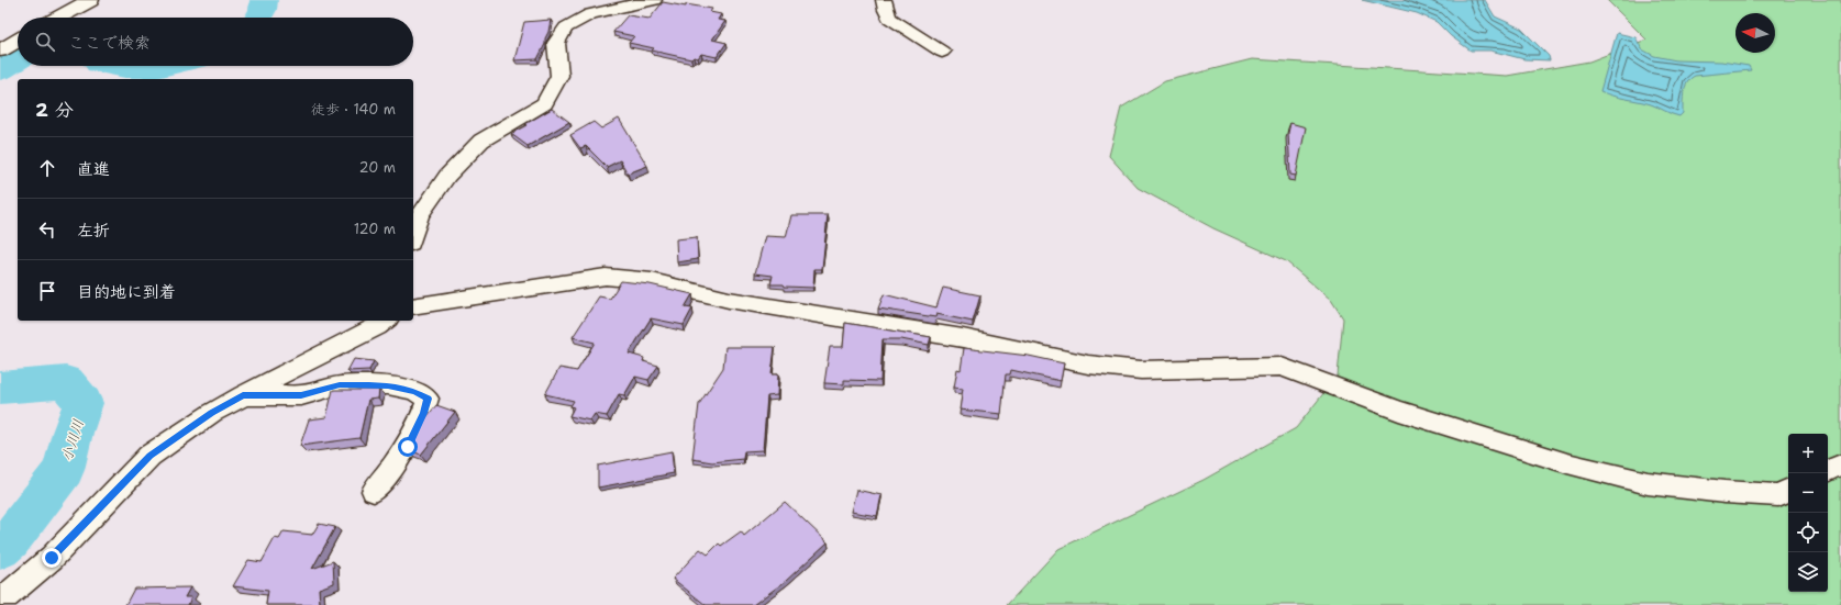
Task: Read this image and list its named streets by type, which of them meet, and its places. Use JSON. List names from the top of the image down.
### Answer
{
  "water": ["小川川"],
  "north": "left",
  "page": {
    "search": "ここで検索",
    "heading": ["2 分", "徒歩 · 140 m"],
    "list": [
      ["直進", "20 m"],
      ["左折", "120 m"],
      "目的地に到着"
    ],
    "map_buttons": ["+", "−"]
  }
}
